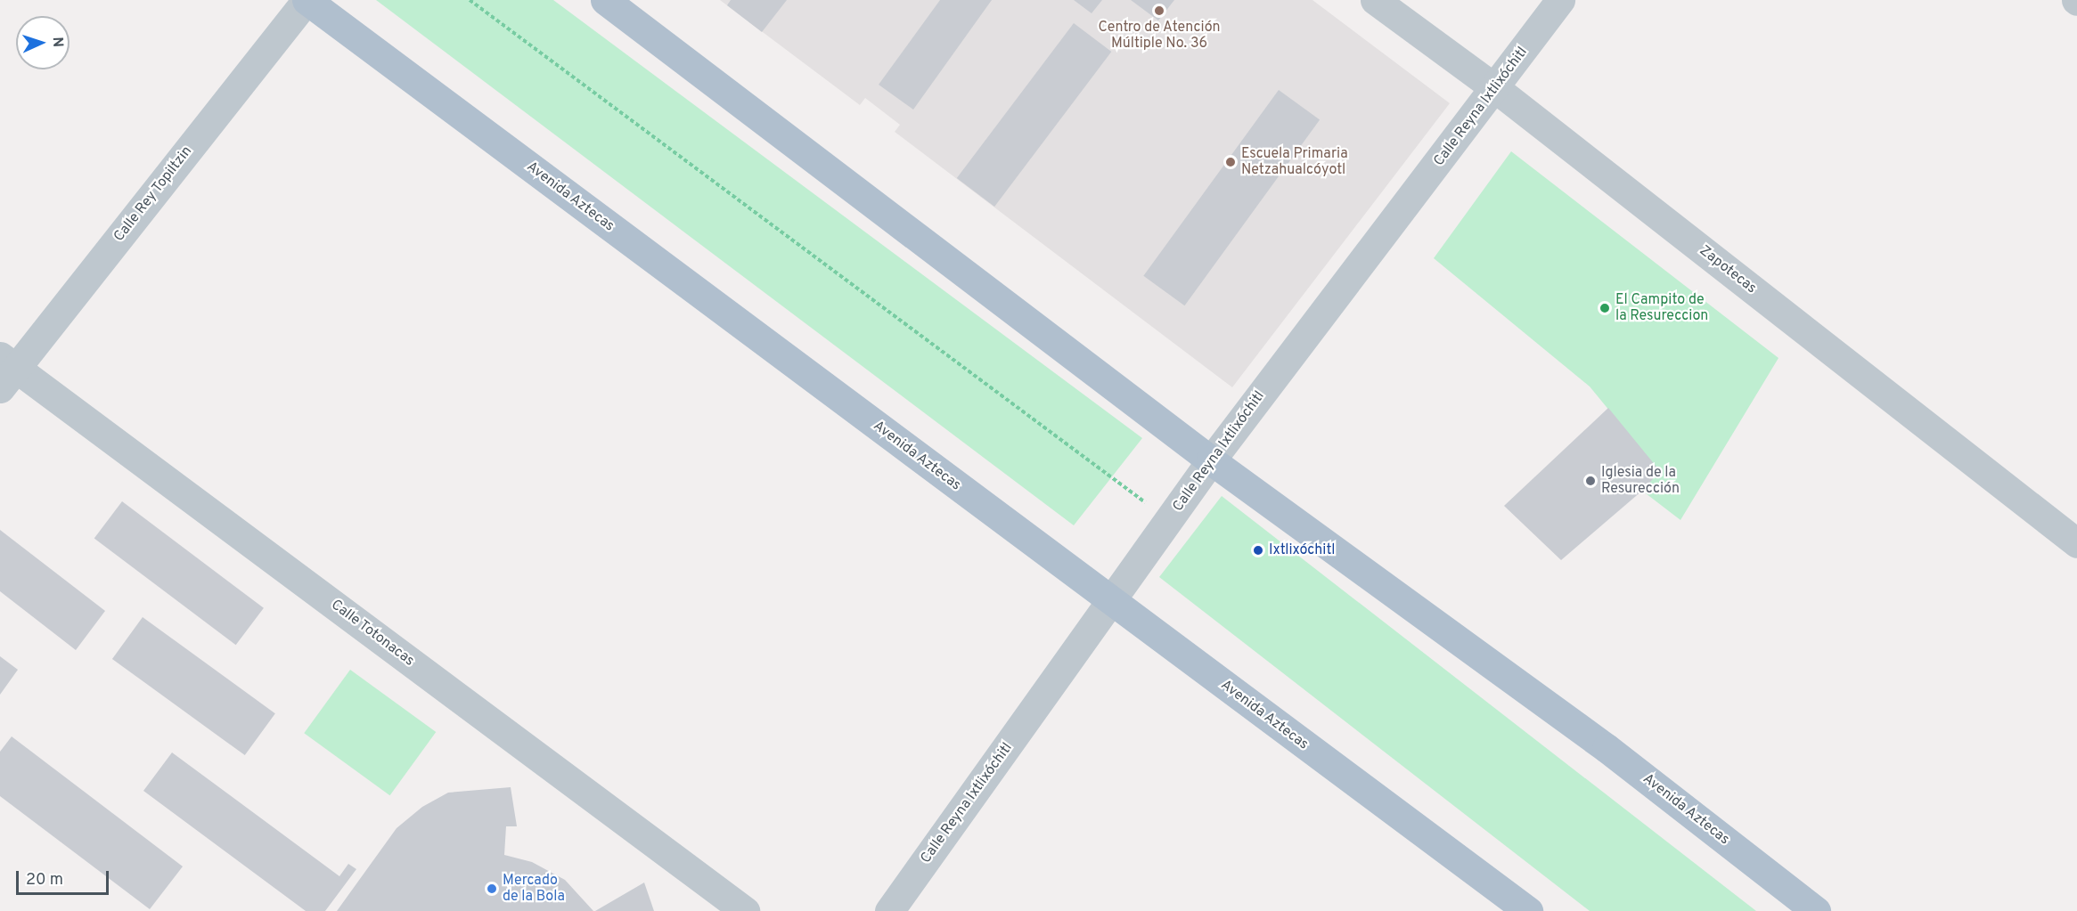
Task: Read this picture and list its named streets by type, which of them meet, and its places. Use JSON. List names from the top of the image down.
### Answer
{
  "streets": {
    "main road": ["Avenida Aztecas"],
    "street": [
      "Calle Reyna Ixtlixóchitl",
      "Calle Rey Topiltzin",
      "Zapotecas",
      "Calle Totonacas"
    ]
  },
  "crossings": [
    ["Calle Reyna Ixtlixóchitl", "Avenida Aztecas"],
    ["Calle Reyna Ixtlixóchitl", "Zapotecas"],
    ["Calle Rey Topiltzin", "Avenida Aztecas"],
    ["Calle Rey Topiltzin", "Calle Totonacas"]
  ],
  "places": [
    "Centro de Atención Múltiple No. 36",
    "Escuela Primaria Netzahualcóyotl",
    "El Campito de la Resureccion",
    "Iglesia de la Resurección",
    "Ixtlixóchitl",
    "Mercado de la Bola"
  ],
  "scale_bar": "20 m",
  "north": "right"
}
